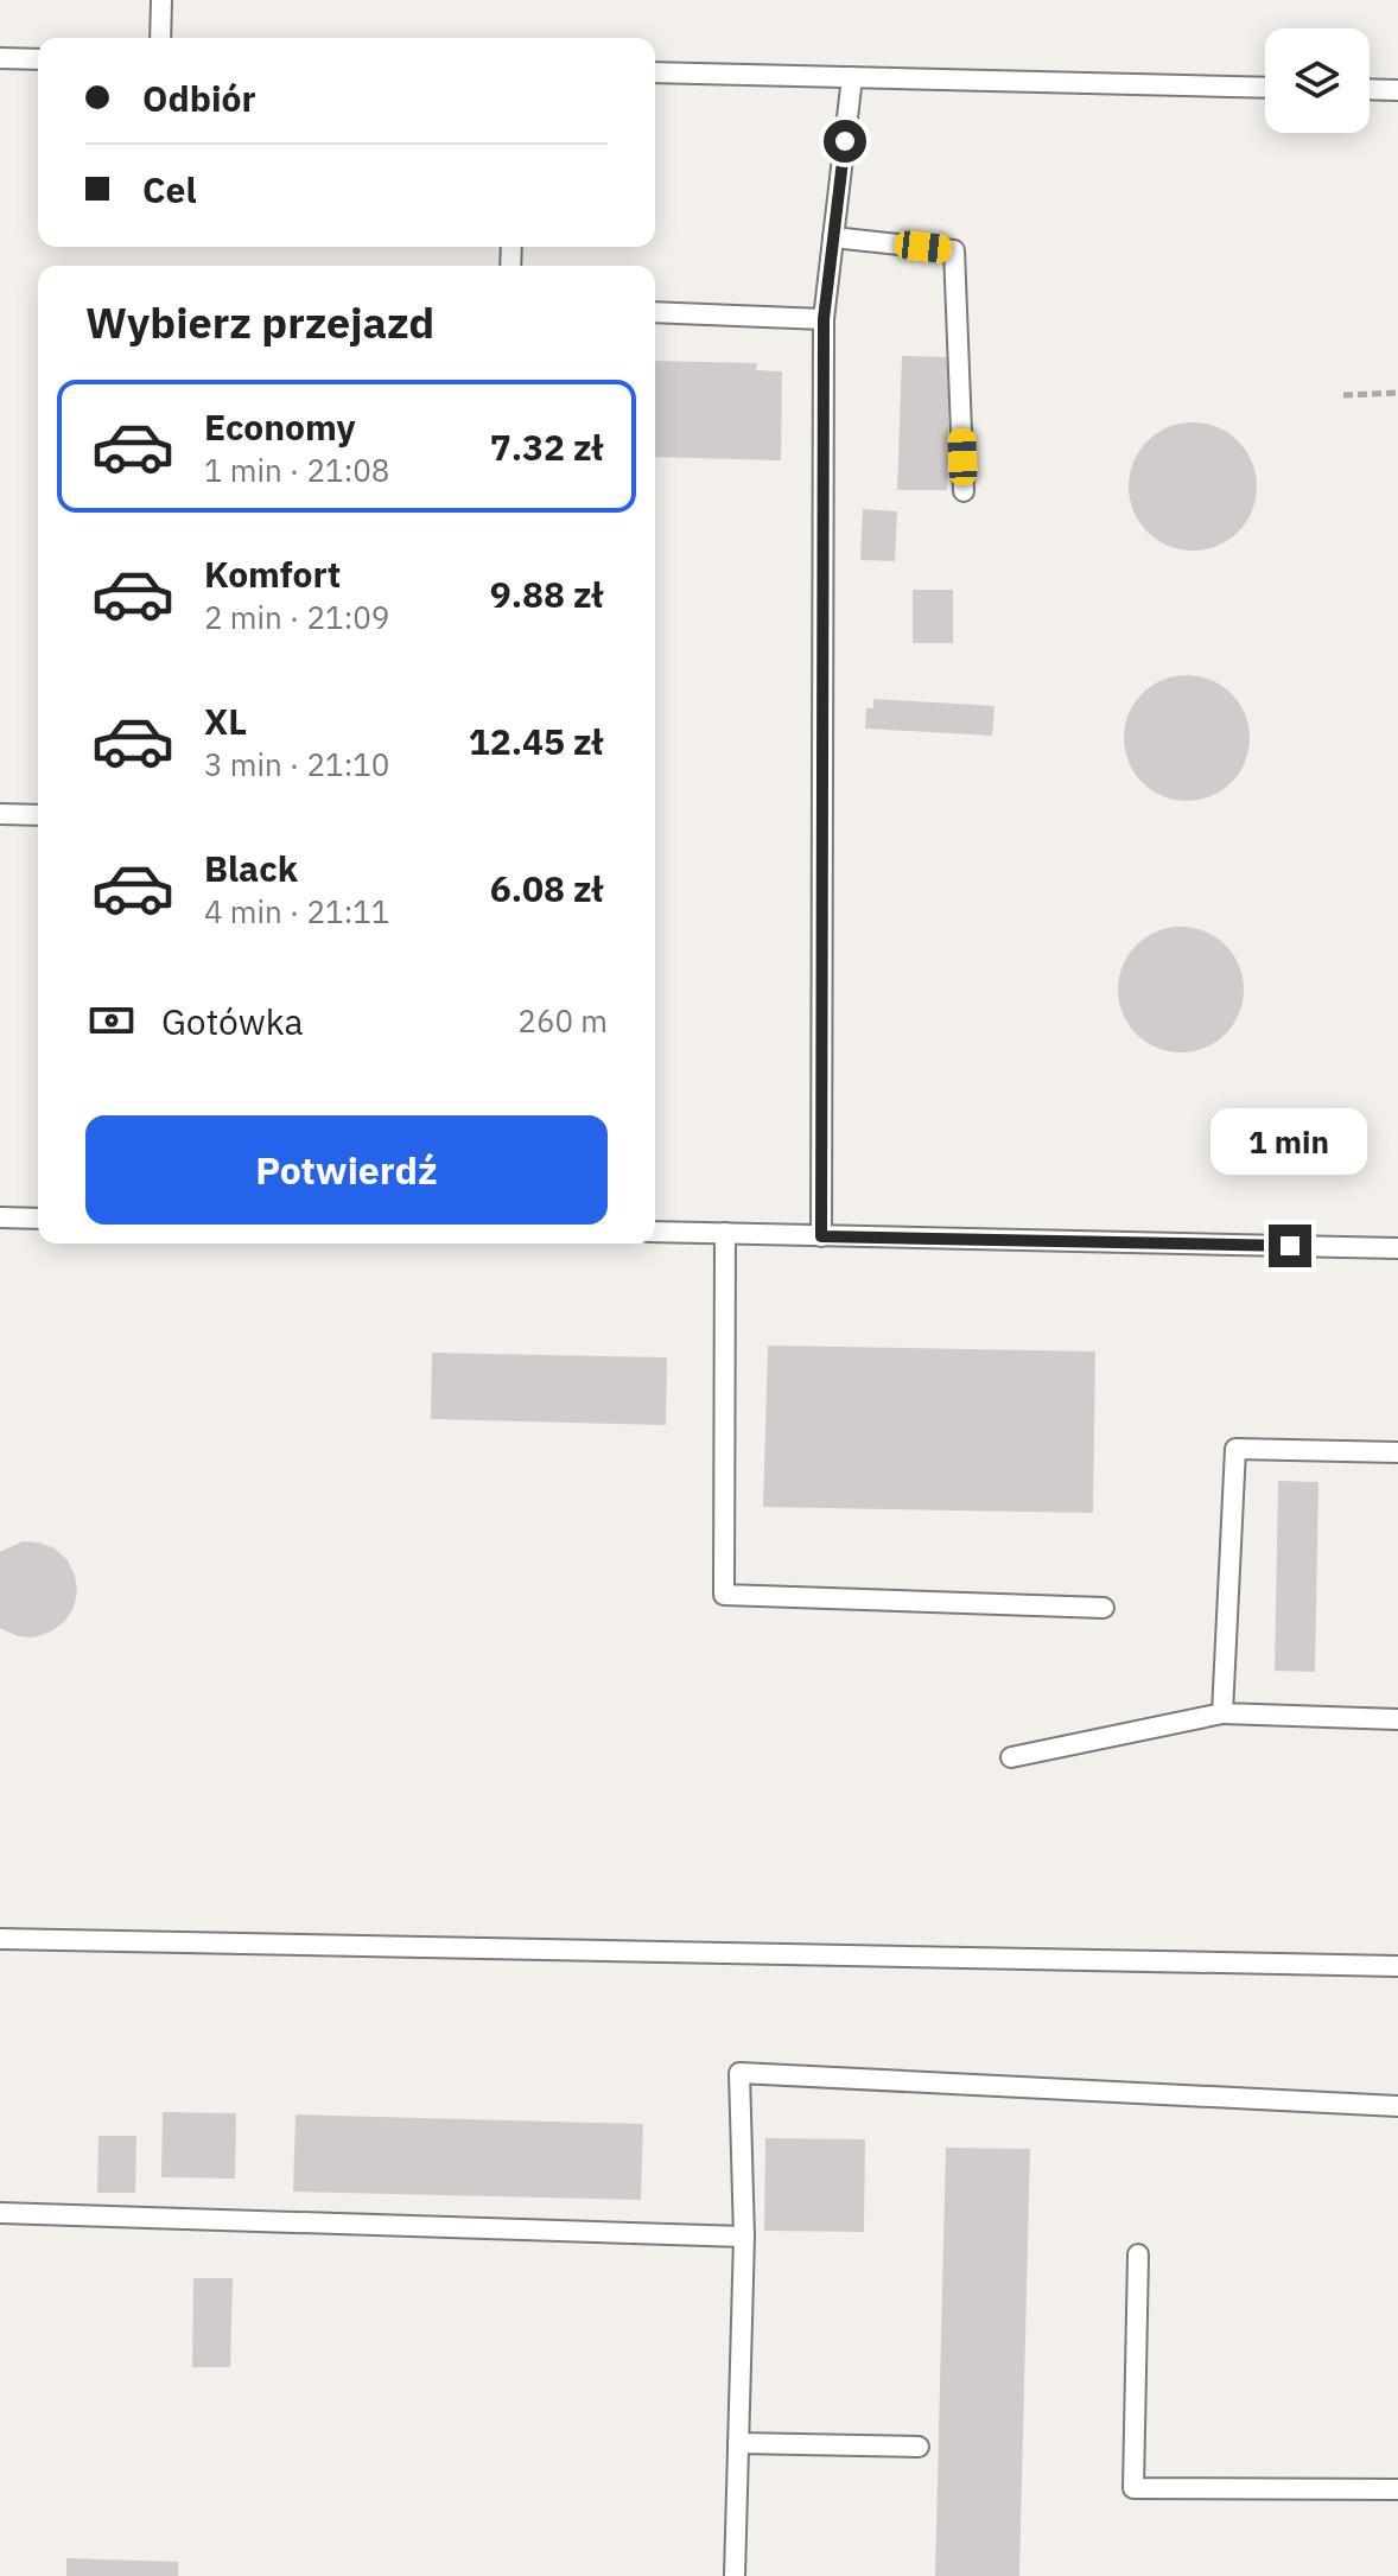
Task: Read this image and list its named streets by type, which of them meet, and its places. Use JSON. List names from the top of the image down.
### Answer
{
  "page": {
    "banner": ["Odbiór", "Cel"],
    "heading": "Wybierz przejazd",
    "list": [
      {
        "name": "Economy",
        "note": "1 min · 21:08",
        "value": "7.32 zł"
      },
      {
        "name": "Komfort",
        "note": "2 min · 21:09",
        "value": "9.88 zł"
      },
      {
        "name": "XL",
        "note": "3 min · 21:10",
        "value": "12.45 zł"
      },
      {
        "name": "Black",
        "note": "4 min · 21:11",
        "value": "6.08 zł"
      }
    ],
    "pay": ["Gotówka", "260 m"],
    "buttons": "Potwierdź",
    "bubble": "1 min"
  }
}
